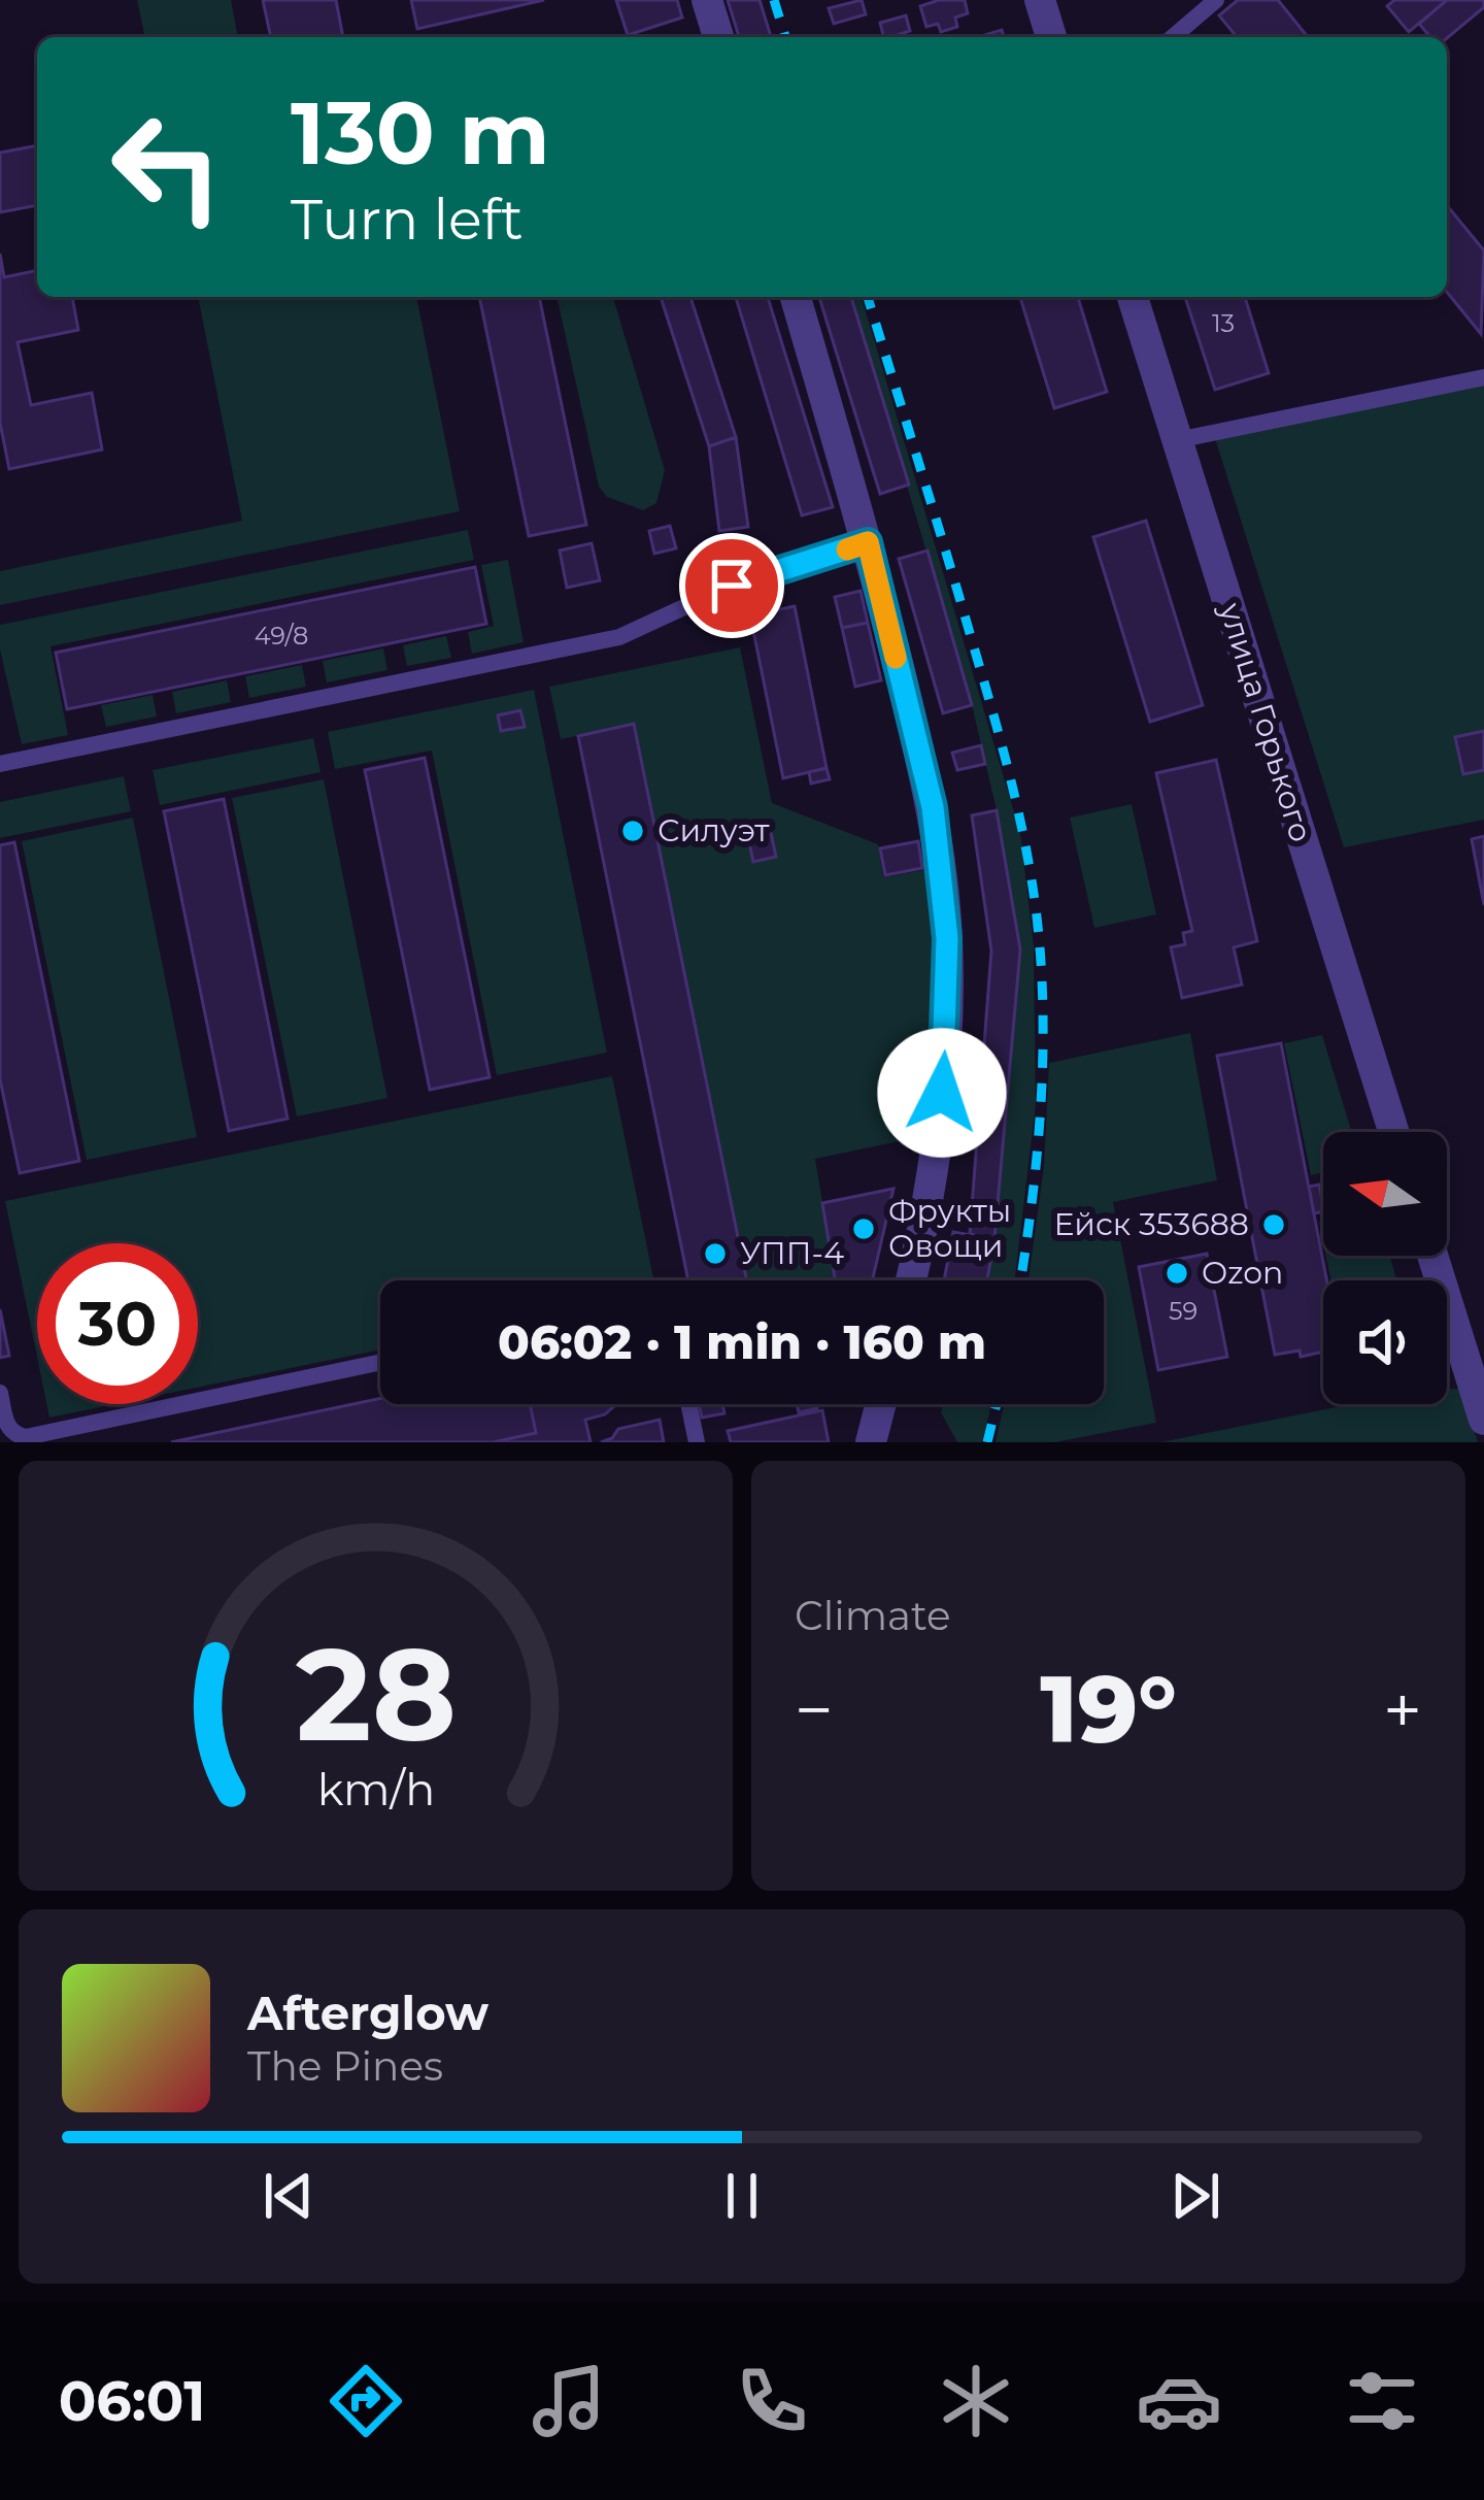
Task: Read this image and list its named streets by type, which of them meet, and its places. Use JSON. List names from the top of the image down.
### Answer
{
  "streets": {
    "street": ["улица Горького"]
  },
  "places": [
    "Силуэт",
    "Ейск 353688",
    "Фрукты Овощи",
    "УПП-4",
    "Ozon"
  ],
  "house_numbers": ["13", "49/8", "59"],
  "north": "left",
  "page": {
    "turn": ["130 m", "Turn left"],
    "limit": "30",
    "trip": "06:02 · 1 min · 160 m",
    "tile": "Climate",
    "heat": ["−", "19°", "+"],
    "song": ["Afterglow", "The Pines"],
    "tabs": "06:01",
    "gauge": ["28", "km/h"]
  }
}
